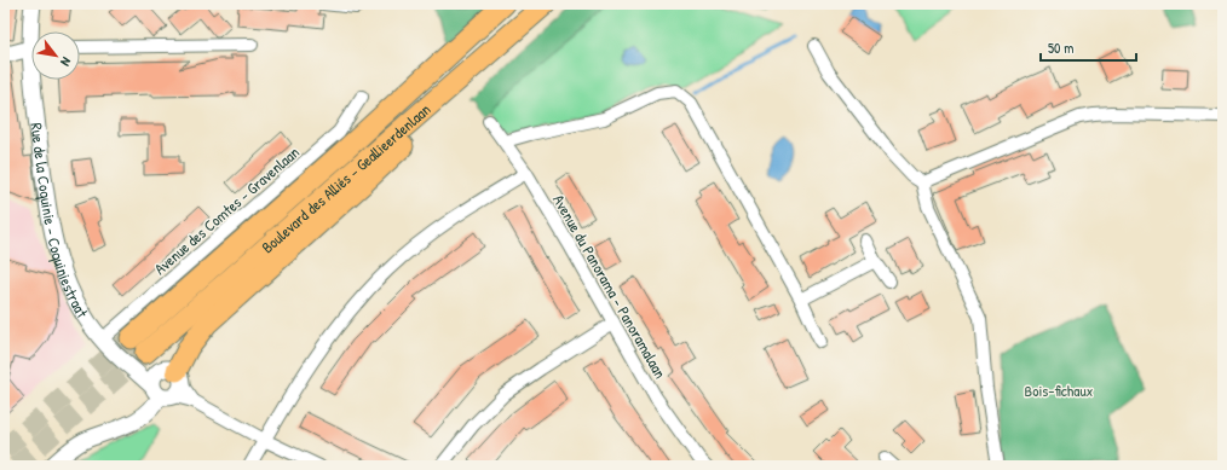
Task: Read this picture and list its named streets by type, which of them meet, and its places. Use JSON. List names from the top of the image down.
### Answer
{
  "streets": {
    "highway": ["Boulevard des Alliés - Geallieerdenlaan"],
    "street": ["Avenue des Comtes - Gravenlaan", "Rue de la Coquinie - Coquiniestraat", "Avenue du Panorama - Panoramalaan"]
  },
  "crossings": [
    ["Boulevard des Alliés - Geallieerdenlaan", "Rue de la Coquinie - Coquiniestraat"],
    ["Avenue des Comtes - Gravenlaan", "Rue de la Coquinie - Coquiniestraat"]
  ],
  "parks": ["Bois-fichaux"],
  "scale_bar": "50 m",
  "north": "bottom right"
}
